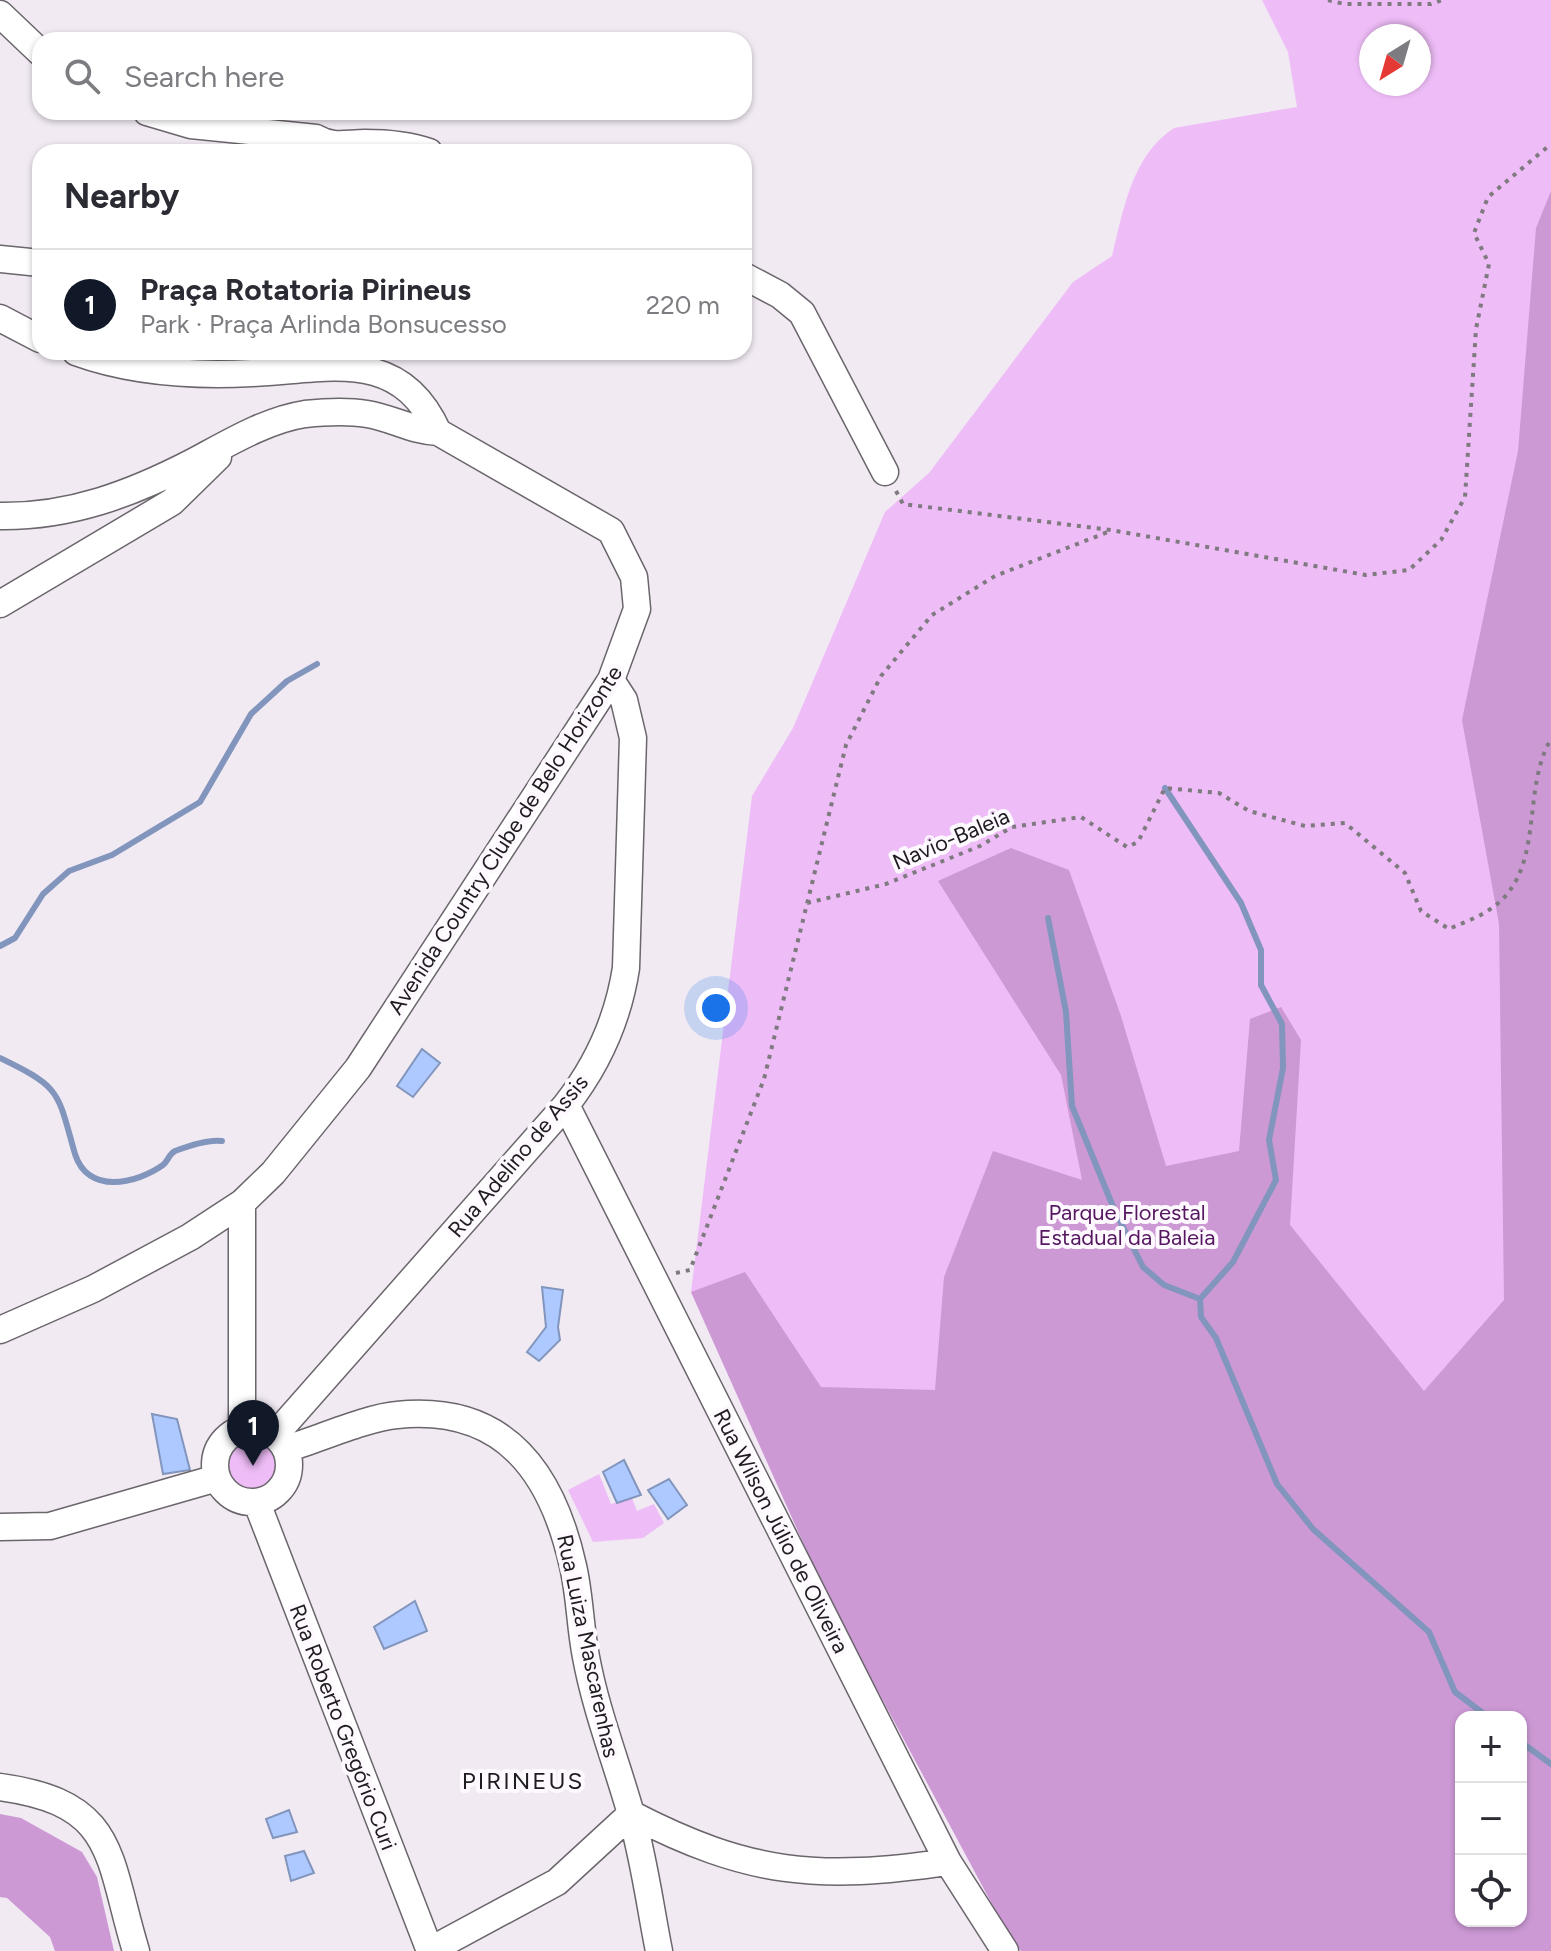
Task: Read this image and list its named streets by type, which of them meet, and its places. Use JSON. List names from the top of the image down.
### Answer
{
  "streets": {
    "street": [
      "Avenida Country Clube de Belo Horizonte",
      "Rua Adelino de Assis",
      "Rua Wilson Júlio de Oliveira",
      "Rua Luiza Mascarenhas",
      "Rua Roberto Gregório Curi"
    ],
    "path": ["Navio-Baleia"]
  },
  "crossings": [
    ["Avenida Country Clube de Belo Horizonte", "Rua Adelino de Assis"],
    ["Rua Adelino de Assis", "Rua Wilson Júlio de Oliveira"],
    ["Rua Adelino de Assis", "Rua Luiza Mascarenhas"],
    ["Rua Adelino de Assis", "Rua Roberto Gregório Curi"],
    ["Rua Luiza Mascarenhas", "Rua Roberto Gregório Curi"]
  ],
  "districts": ["PIRINEUS"],
  "parks": ["Parque Florestal Estadual da Baleia"],
  "north": "bottom left",
  "page": {
    "search": "Search here",
    "heading": "Nearby",
    "list": [
      {
        "mark": "1",
        "name": "Praça Rotatoria Pirineus",
        "note": "Park · Praça Arlinda Bonsucesso",
        "value": "220 m"
      }
    ],
    "pins": "1",
    "map_buttons": ["+", "−"]
  }
}
